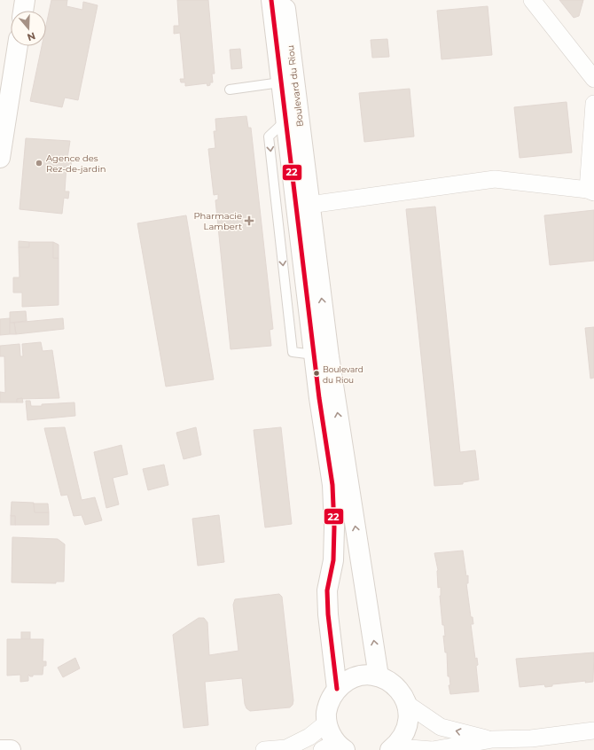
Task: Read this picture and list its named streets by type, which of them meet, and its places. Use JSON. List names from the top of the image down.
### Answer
{
  "streets": {
    "main road": ["Boulevard du Riou"]
  },
  "places": {
    "other": ["Agence des Rez-de-jardin", "Boulevard du Riou"],
    "health": ["Pharmacie Lambert"]
  },
  "lines": ["transit line 22"],
  "north": "bottom"
}
